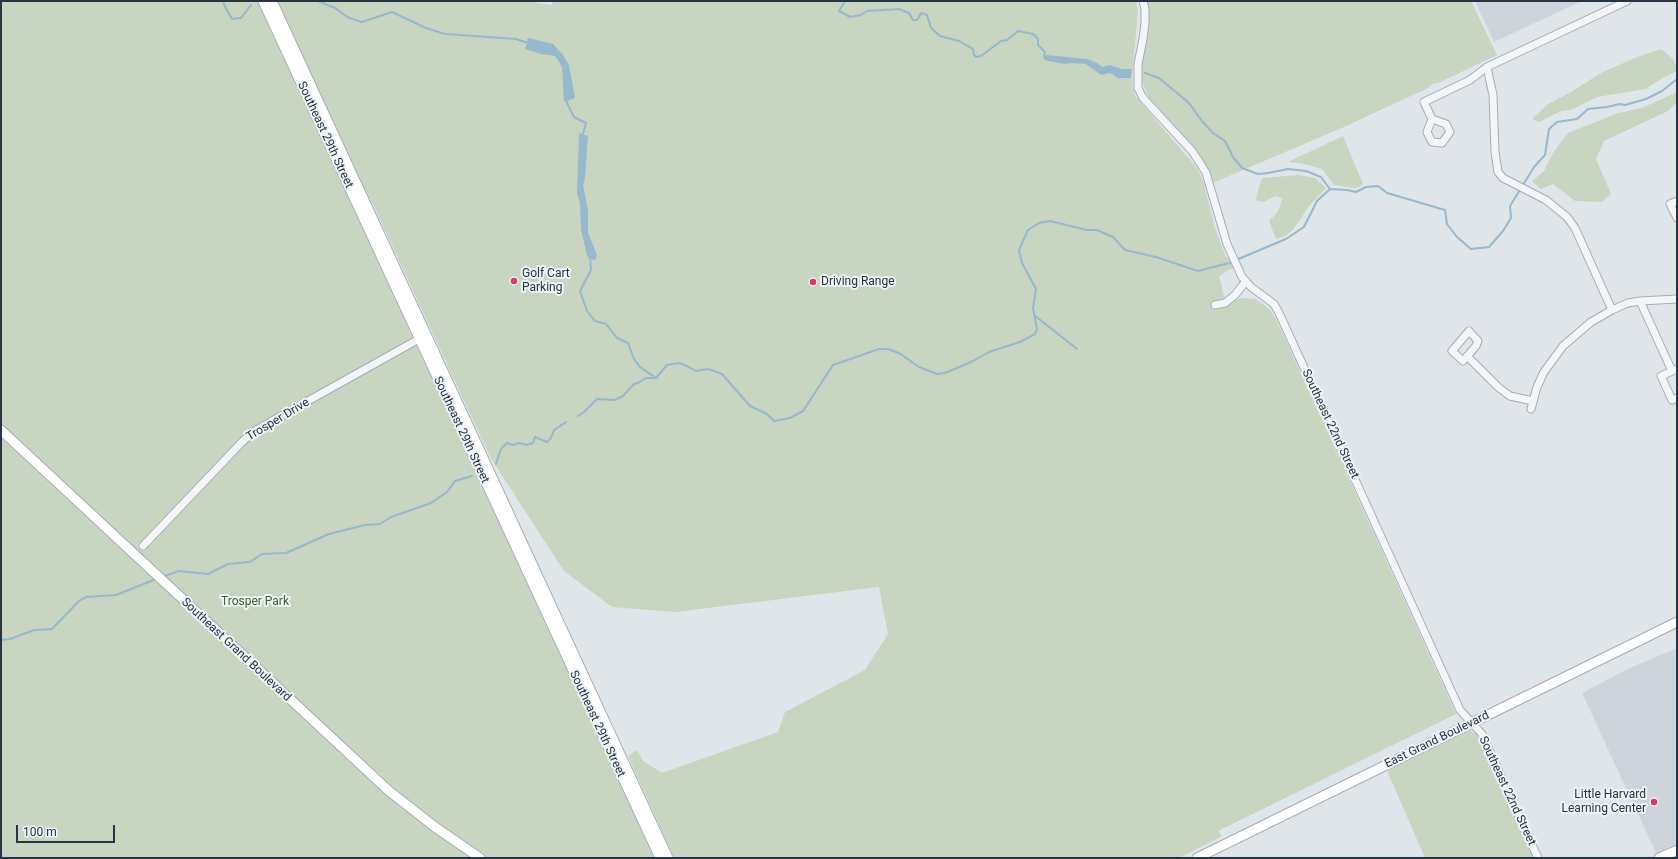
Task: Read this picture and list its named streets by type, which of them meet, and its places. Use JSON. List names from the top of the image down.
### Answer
{
  "streets": {
    "main road": ["Southeast 29th Street", "Southeast Grand Boulevard", "East Grand Boulevard"],
    "street": ["Trosper Drive", "Southeast 22nd Street"]
  },
  "crossings": [
    ["Southeast 29th Street", "Trosper Drive"],
    ["Southeast 22nd Street", "East Grand Boulevard"]
  ],
  "parks": ["Trosper Park"],
  "places": ["Golf Cart Parking", "Driving Range", "Little Harvard Learning Center"],
  "scale_bar": "100 m"
}
